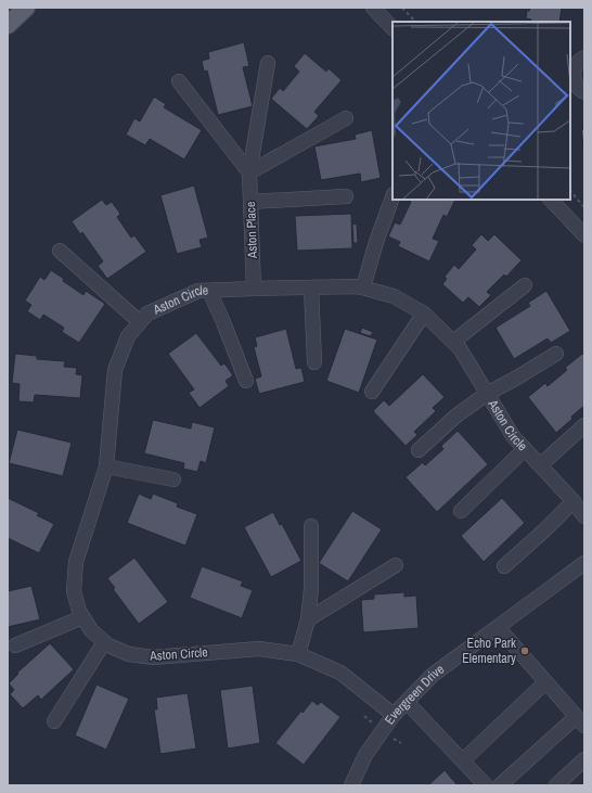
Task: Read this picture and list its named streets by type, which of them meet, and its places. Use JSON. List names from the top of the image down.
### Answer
{
  "streets": {
    "street": ["Aston Place", "Aston Circle", "Evergreen Drive"]
  },
  "crossings": [
    ["Aston Place", "Aston Circle"],
    ["Aston Circle", "Evergreen Drive"]
  ],
  "places": ["Echo Park Elementary"]
}
